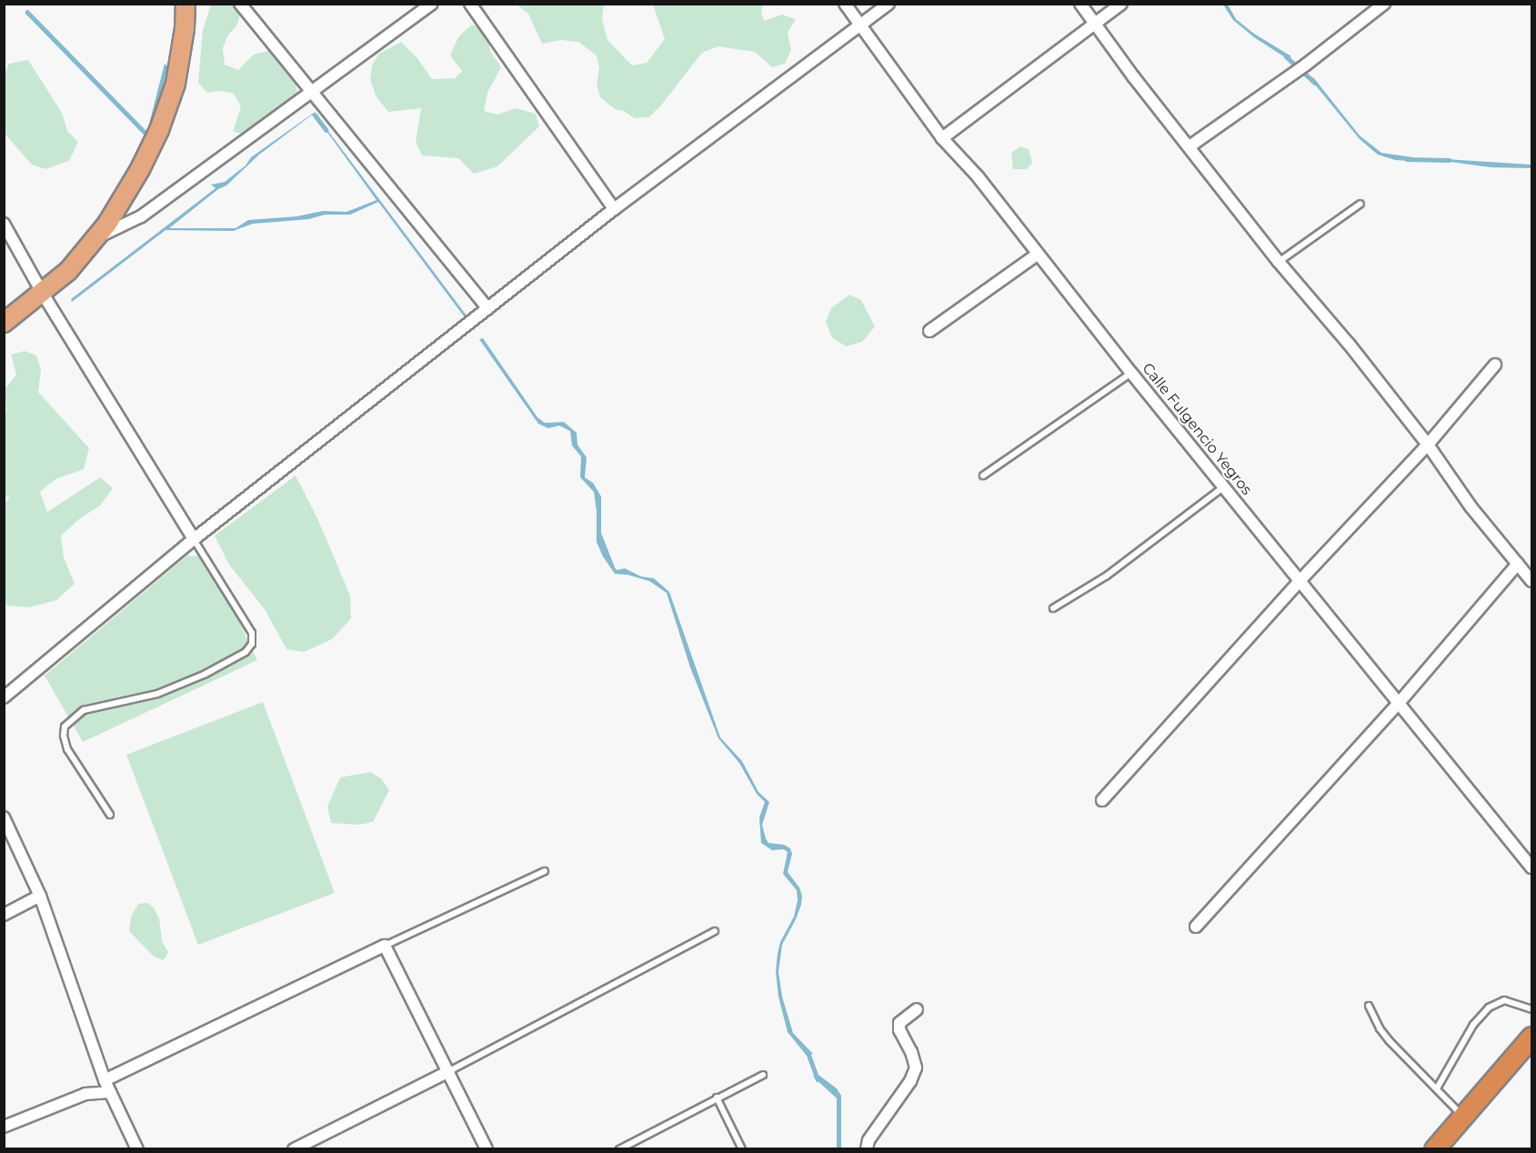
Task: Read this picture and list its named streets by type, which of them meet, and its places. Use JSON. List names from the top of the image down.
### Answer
{
  "streets": {
    "street": ["Calle Fulgencio Yegros"]
  }
}
